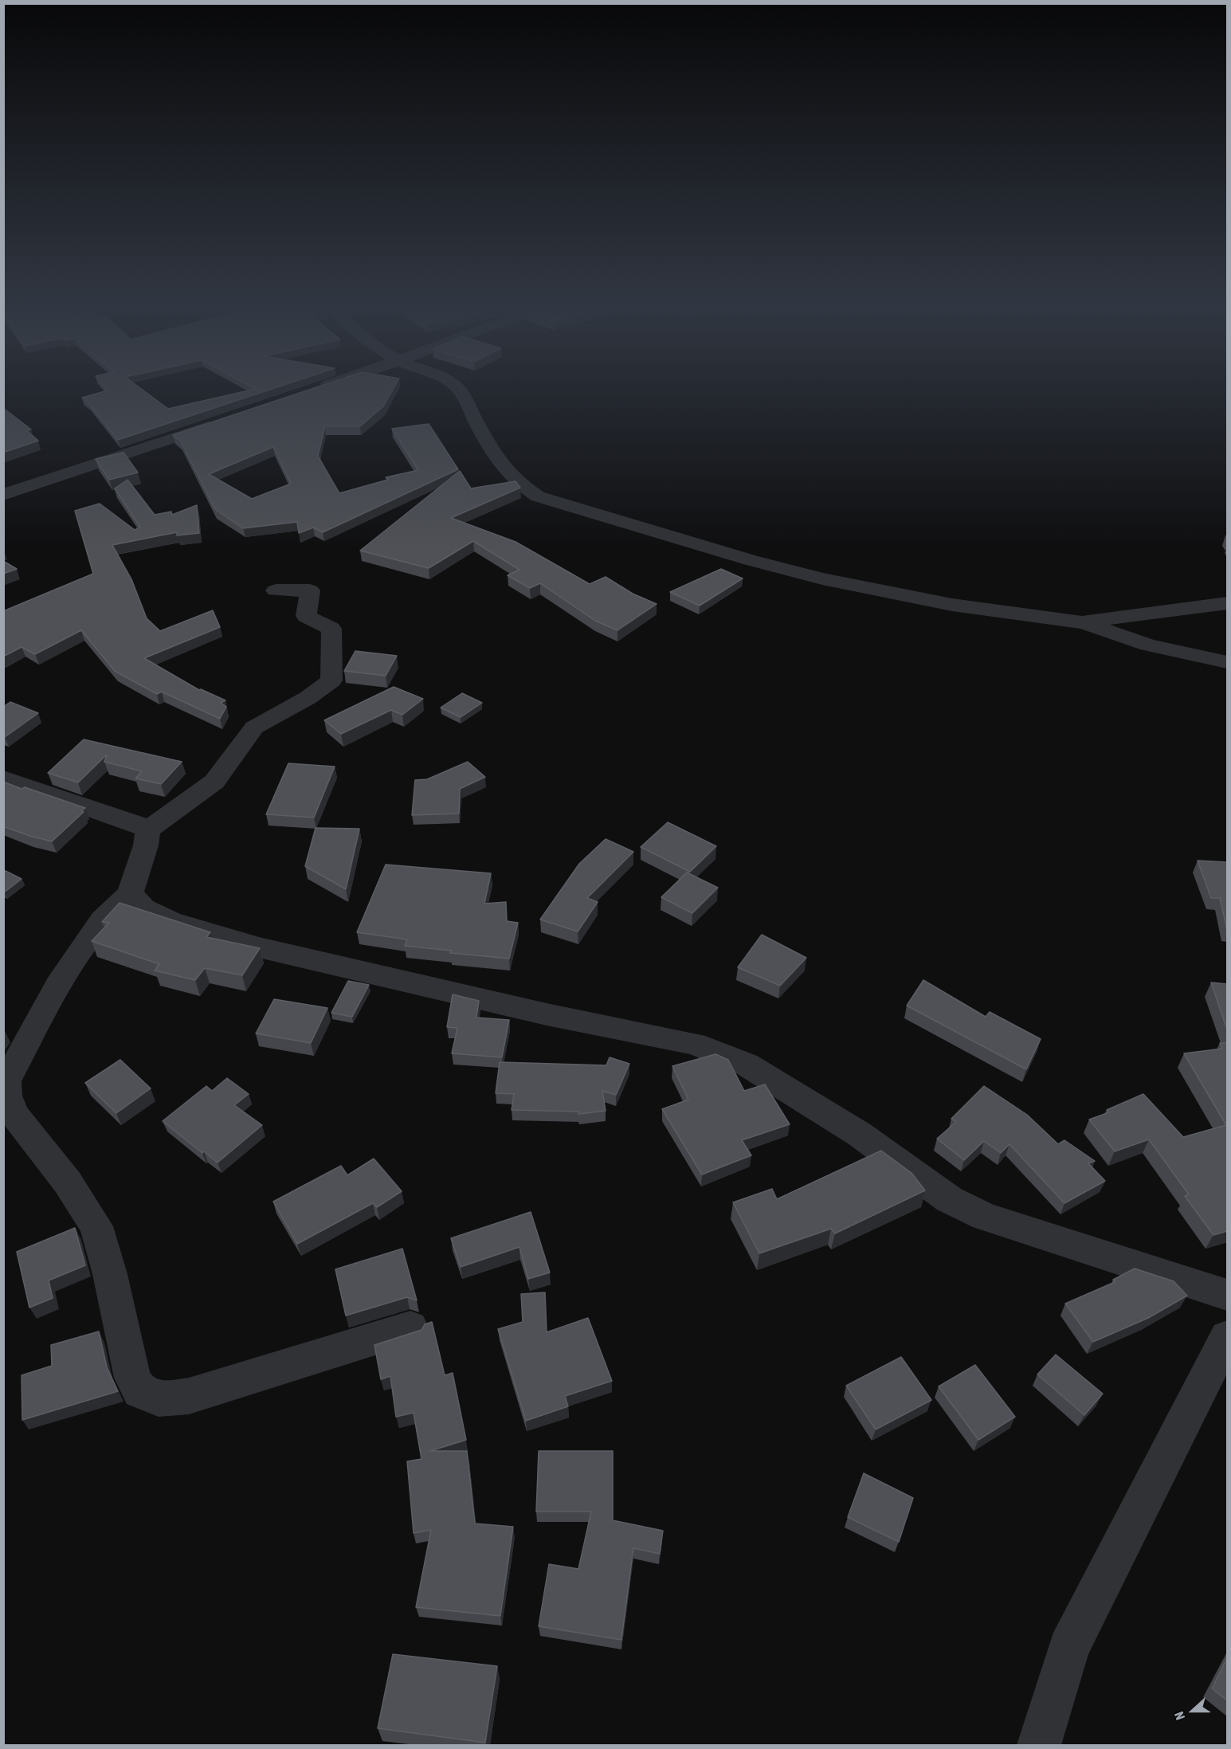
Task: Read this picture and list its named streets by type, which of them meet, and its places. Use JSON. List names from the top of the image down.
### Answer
{
  "north": "left"
}
